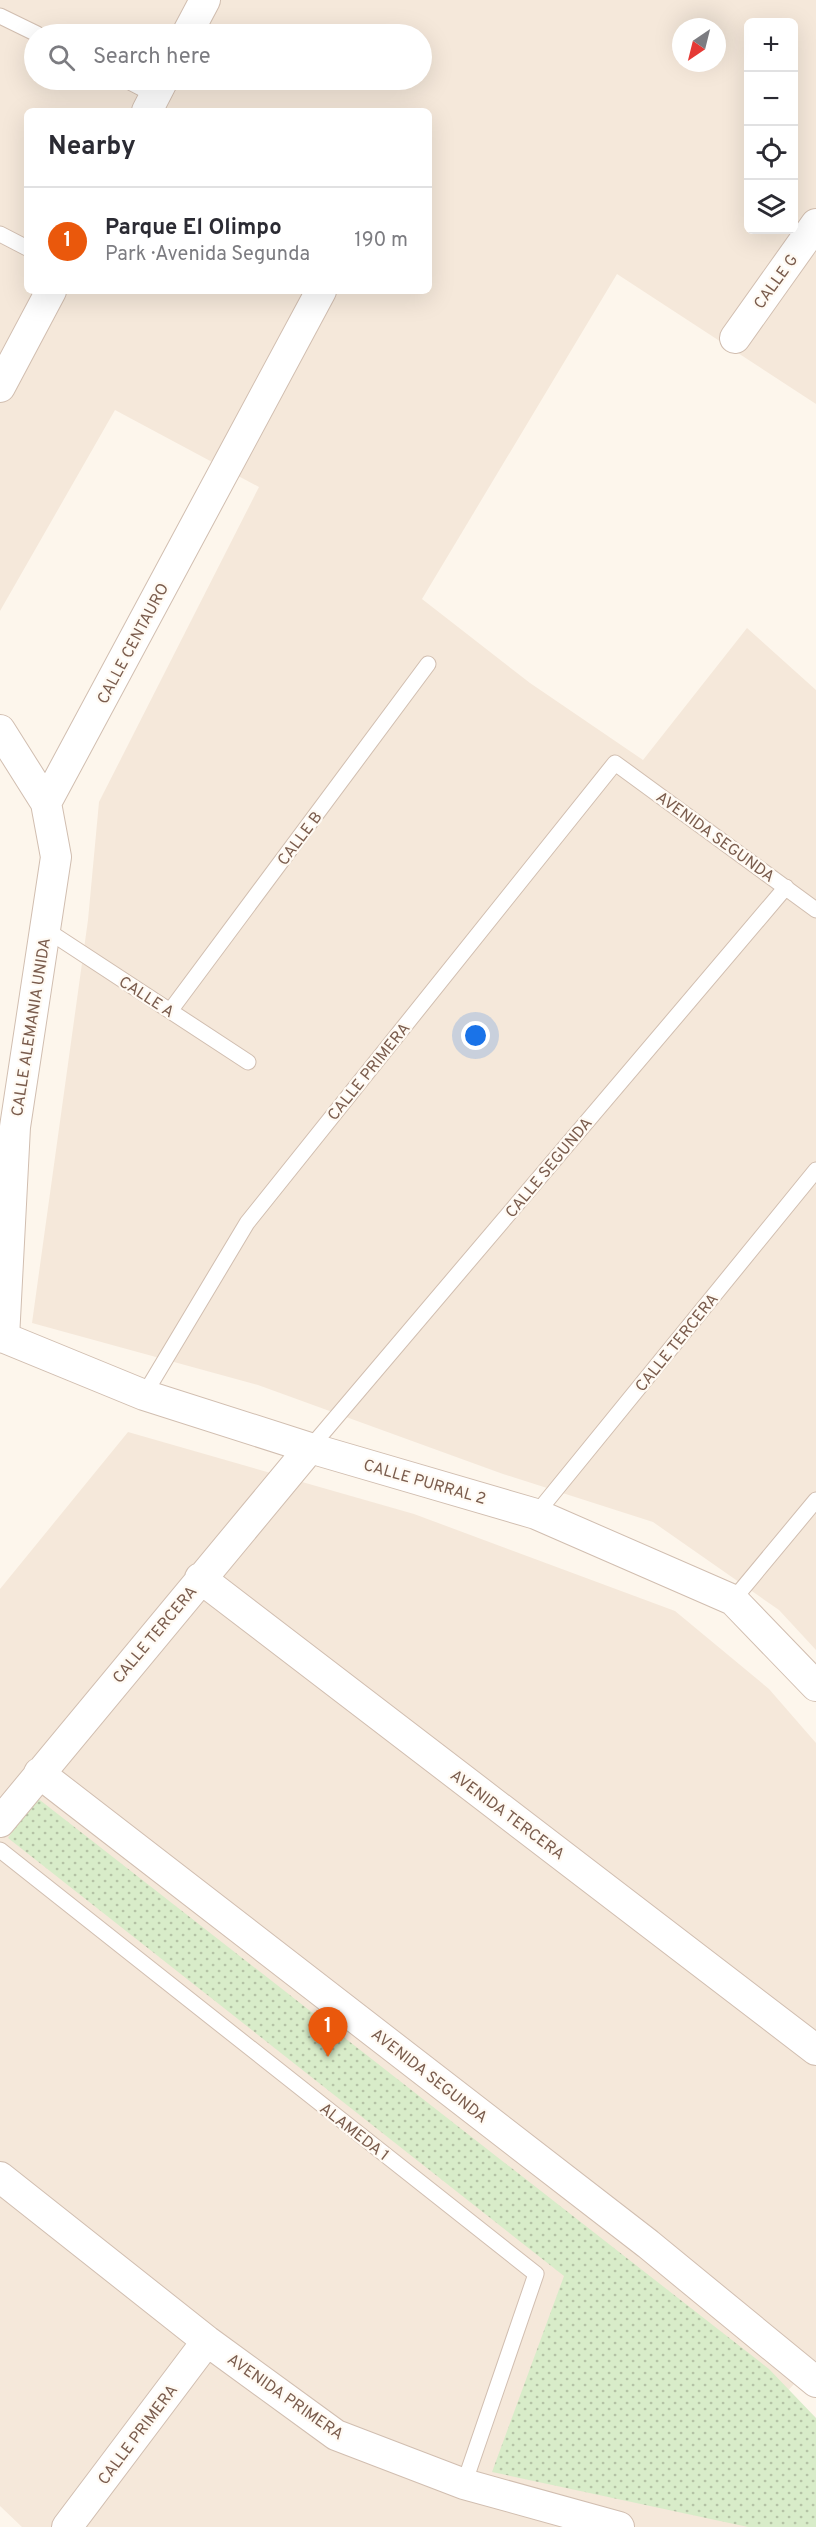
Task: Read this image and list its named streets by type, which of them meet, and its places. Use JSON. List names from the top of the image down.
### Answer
{
  "streets": {
    "street": [
      "CALLE G",
      "CALLE CENTAURO",
      "AVENIDA SEGUNDA",
      "CALLE ALEMANIA UNIDA",
      "CALLE PRIMERA",
      "CALLE TERCERA",
      "CALLE PURRAL 2",
      "AVENIDA TERCERA",
      "AVENIDA PRIMERA"
    ],
    "lane": [
      "CALLE B",
      "CALLE A",
      "CALLE SEGUNDA",
      "ALAMEDA 1"
    ]
  },
  "crossings": [
    ["CALLE CENTAURO", "CALLE ALEMANIA UNIDA"],
    ["AVENIDA SEGUNDA", "CALLE PRIMERA"],
    ["AVENIDA SEGUNDA", "CALLE SEGUNDA"],
    ["AVENIDA SEGUNDA", "CALLE TERCERA"],
    ["CALLE B", "CALLE A"],
    ["CALLE A", "CALLE ALEMANIA UNIDA"],
    ["CALLE ALEMANIA UNIDA", "CALLE PURRAL 2"],
    ["CALLE PRIMERA", "CALLE PURRAL 2"],
    ["CALLE PRIMERA", "AVENIDA PRIMERA"],
    ["CALLE SEGUNDA", "CALLE TERCERA"],
    ["CALLE SEGUNDA", "CALLE PURRAL 2"],
    ["CALLE TERCERA", "CALLE PURRAL 2"],
    ["CALLE TERCERA", "AVENIDA TERCERA"],
    ["ALAMEDA 1", "AVENIDA PRIMERA"]
  ],
  "north": "bottom left",
  "page": {
    "map_buttons": ["+", "−"],
    "search": "Search here",
    "heading": "Nearby",
    "list": [
      {
        "mark": "1",
        "name": "Parque El Olimpo",
        "note": "Park · Avenida Segunda",
        "value": "190 m"
      }
    ],
    "pins": "1"
  }
}
